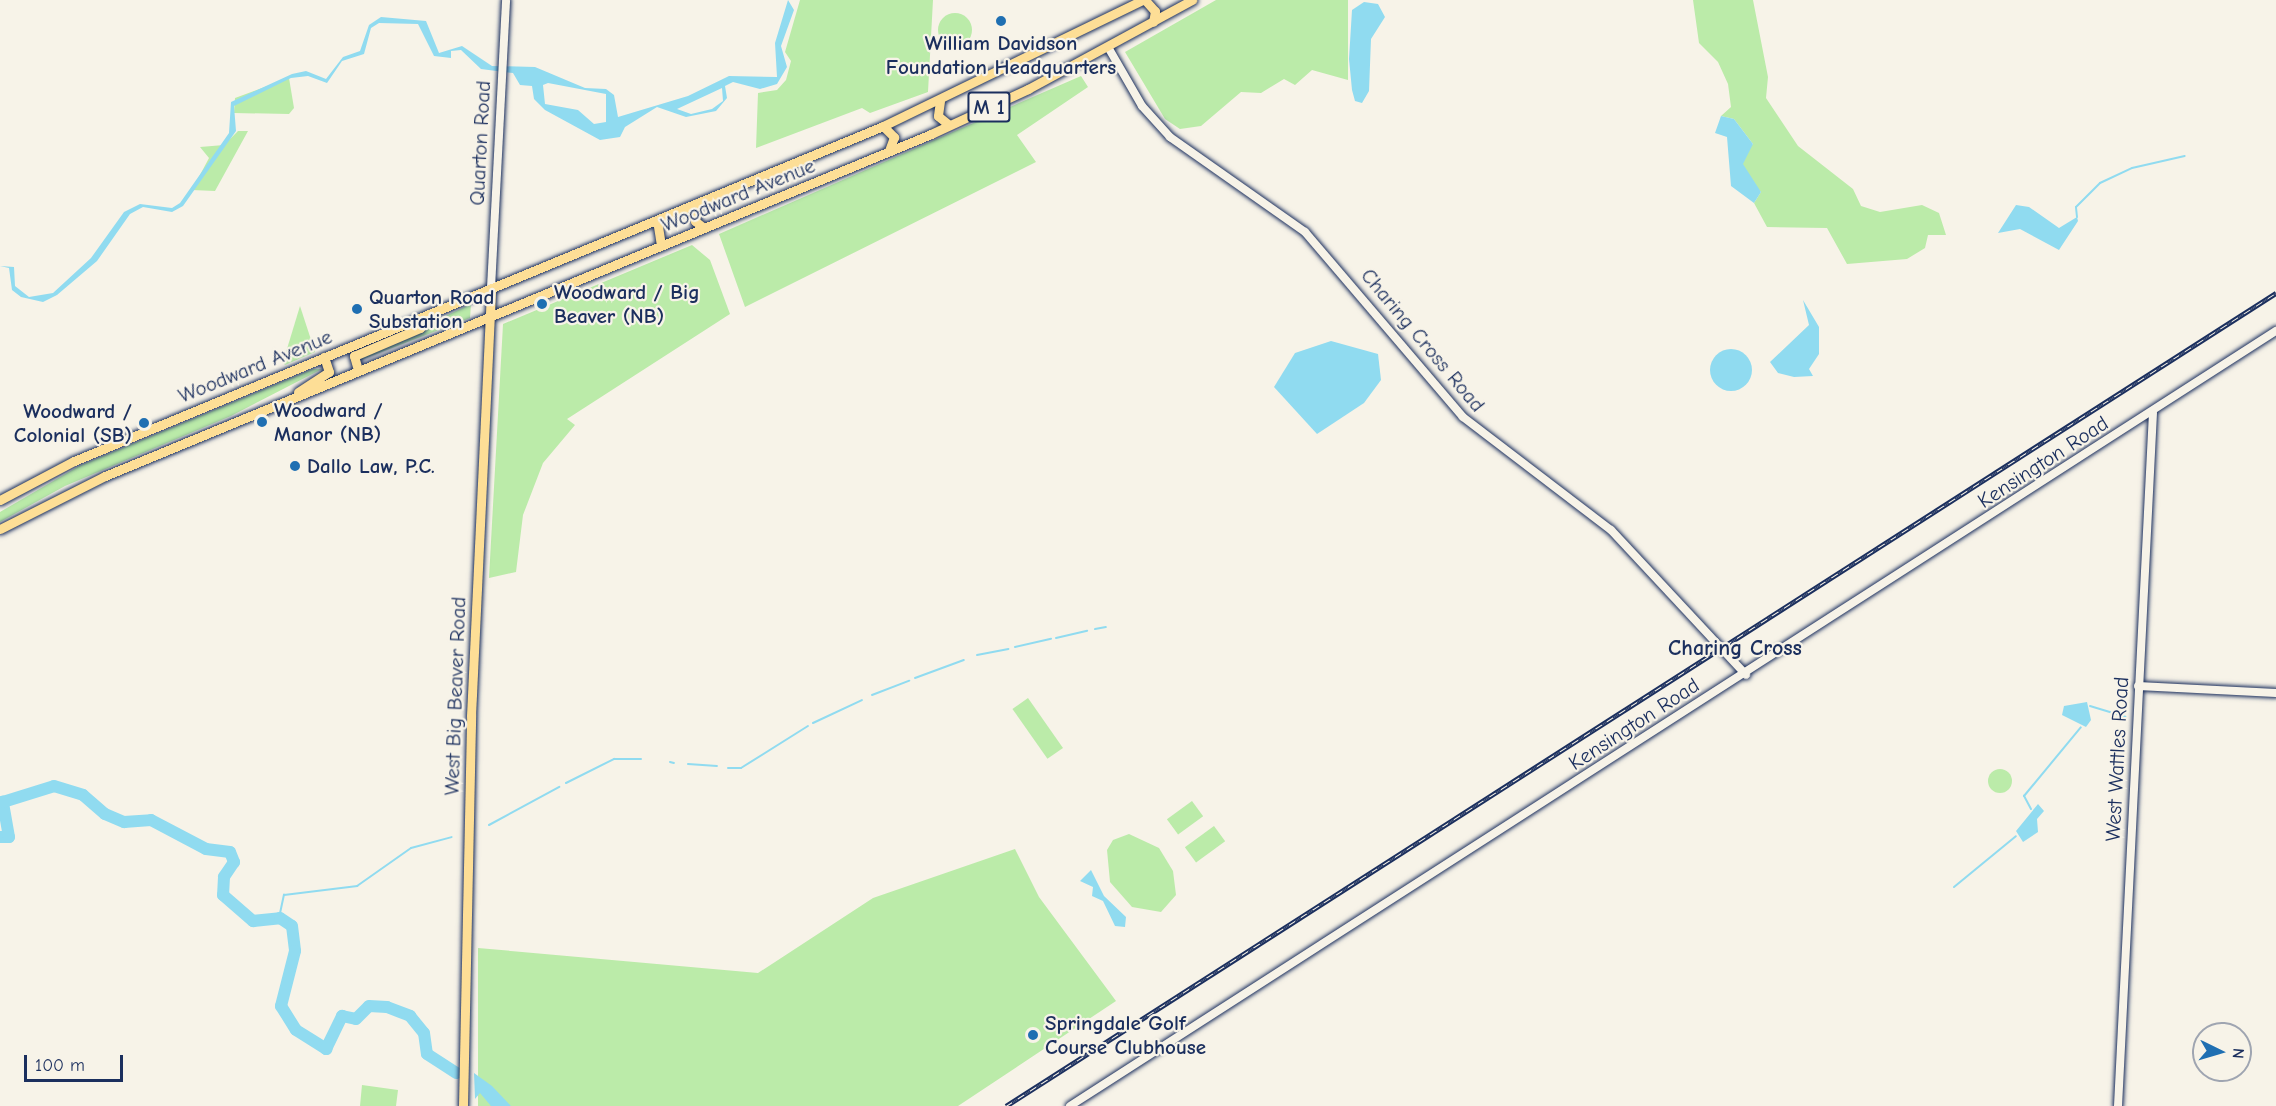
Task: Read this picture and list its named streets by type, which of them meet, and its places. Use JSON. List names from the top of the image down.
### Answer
{
  "streets": {
    "main road": ["M 1", "Woodward Avenue", "West Big Beaver Road"],
    "street": [
      "Quarton Road",
      "Charing Cross Road",
      "Kensington Road",
      "West Wattles Road"
    ]
  },
  "crossings": [
    ["M 1", "Woodward Avenue"],
    ["Quarton Road", "Woodward Avenue"],
    ["Quarton Road", "West Big Beaver Road"],
    ["Woodward Avenue", "Charing Cross Road"],
    ["Woodward Avenue", "West Big Beaver Road"],
    ["Charing Cross Road", "Kensington Road"],
    ["Kensington Road", "West Wattles Road"]
  ],
  "districts": ["Charing Cross"],
  "places": [
    "William Davidson Foundation Headquarters",
    "Woodward / Big Beaver (NB)",
    "Quarton Road Substation",
    "Woodward / Manor (NB)",
    "Woodward / Colonial (SB)",
    "Dallo Law, P.C.",
    "Springdale Golf Course Clubhouse"
  ],
  "scale_bar": "100 m",
  "north": "right"
}
